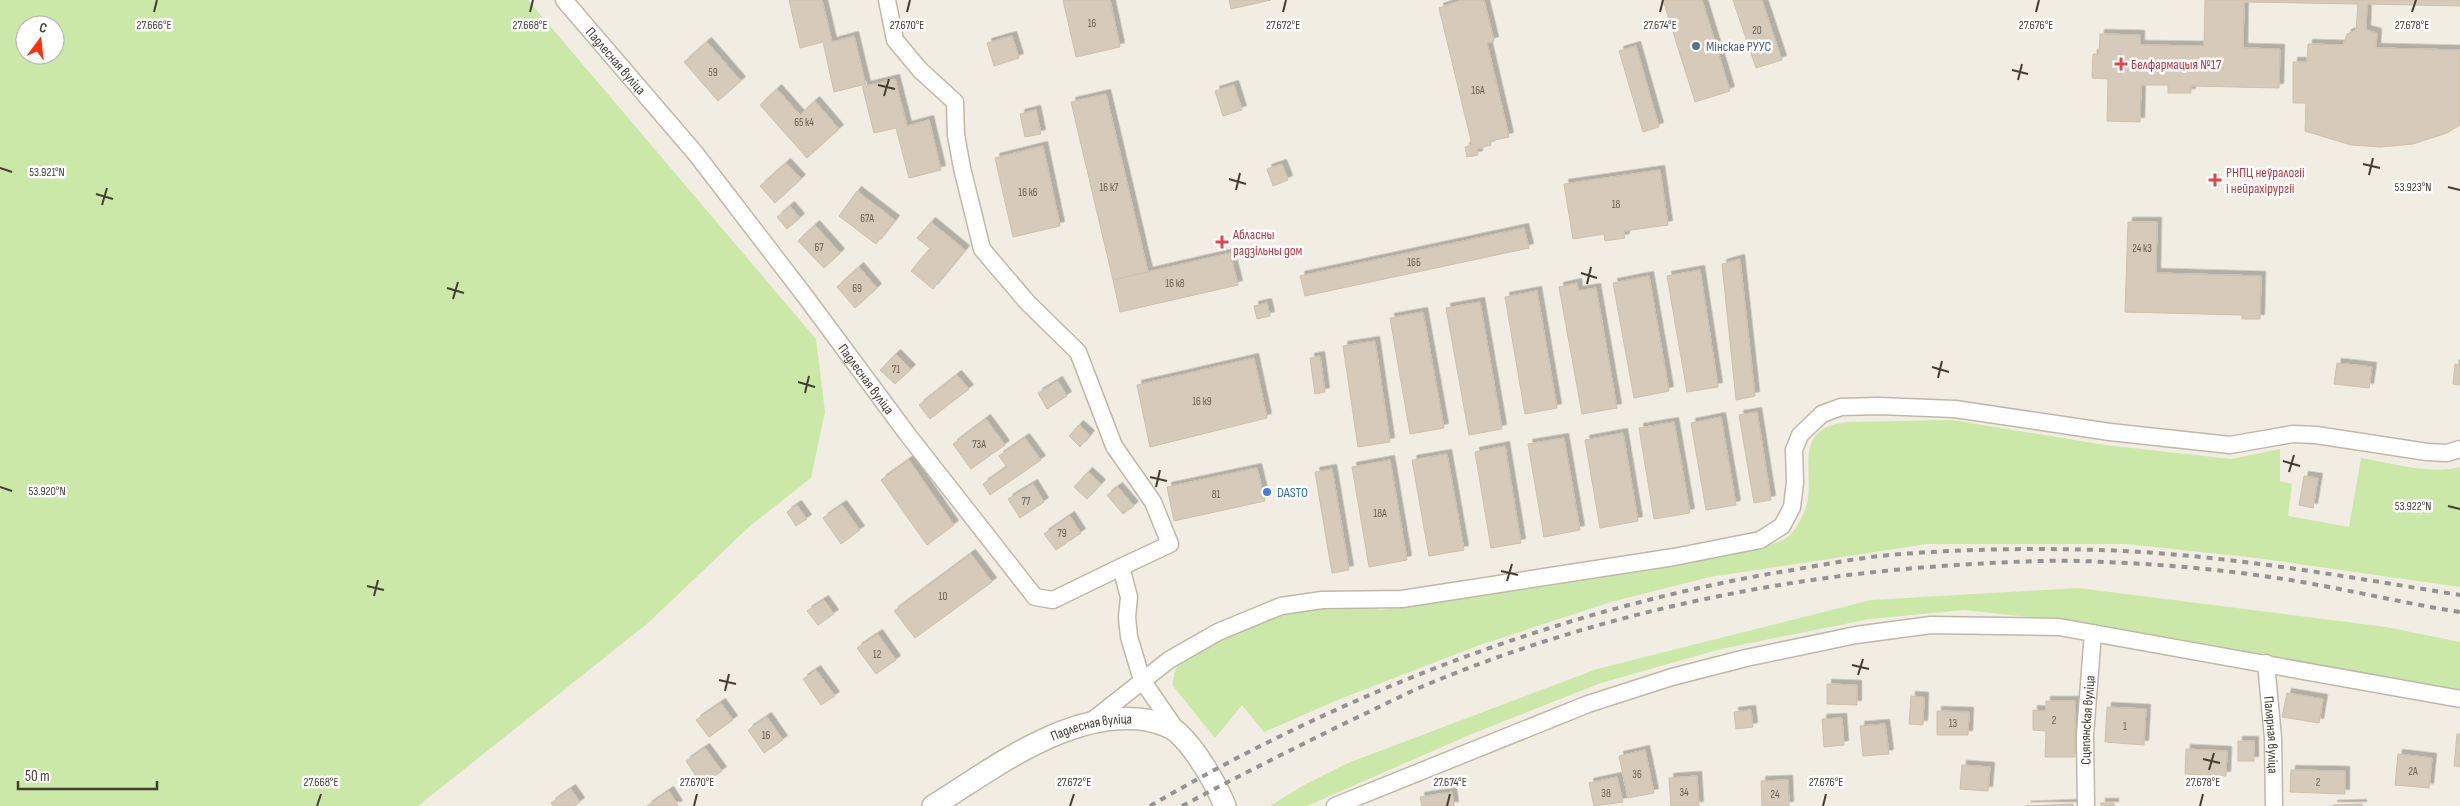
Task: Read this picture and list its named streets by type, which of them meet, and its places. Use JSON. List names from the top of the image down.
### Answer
{
  "streets": {
    "street": ["Падлесная вуліца", "Сцяпянская вуліца", "Палярная вуліца"]
  },
  "places": {
    "other": ["Мінскае РУУС", "DASTO"],
    "health": ["Белфармацыя №17", "РНПЦ неўралогіі і нейрахірургіі", "Абласны радзільны дом"]
  },
  "house_numbers": [
    "16",
    "20",
    "59",
    "16А",
    "65 к4",
    "16 к7",
    "16 к6",
    "18",
    "67А",
    "67",
    "24 к3",
    "16Б",
    "16 к8",
    "69",
    "71",
    "16 к9",
    "73А",
    "81",
    "77",
    "18А",
    "79",
    "10",
    "12",
    "2",
    "13",
    "1",
    "16",
    "2А",
    "36",
    "2",
    "34",
    "38",
    "24"
  ],
  "scale_bar": "50 m",
  "north": "top",
  "coordinates": [
    "27.666°E",
    "27.668°E",
    "27.670°E",
    "27.672°E",
    "27.674°E",
    "27.676°E",
    "27.678°E",
    "53.921°N",
    "53.923°N",
    "53.920°N",
    "53.922°N"
  ]
}
